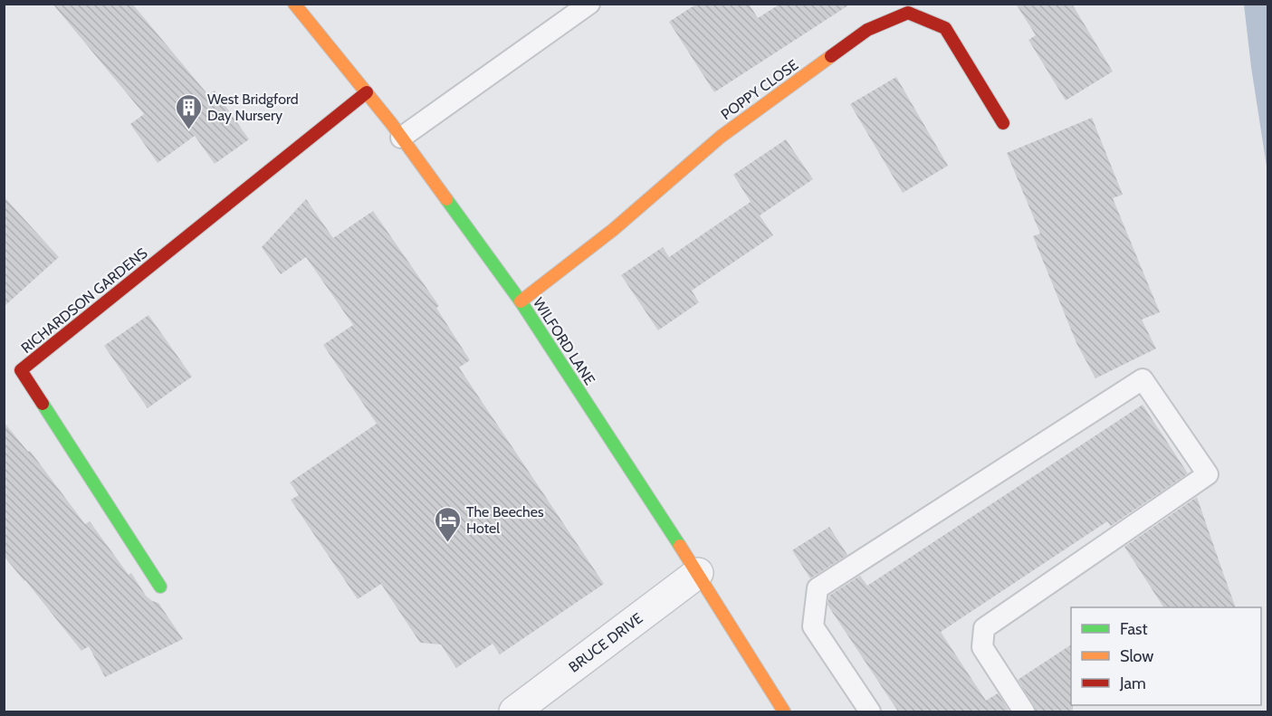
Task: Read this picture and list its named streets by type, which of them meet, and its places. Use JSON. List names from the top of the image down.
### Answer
{
  "streets": {
    "street": [
      "POPPY CLOSE",
      "RICHARDSON GARDENS",
      "WILFORD LANE",
      "BRUCE DRIVE"
    ]
  },
  "crossings": [
    ["POPPY CLOSE", "WILFORD LANE"],
    ["RICHARDSON GARDENS", "WILFORD LANE"],
    ["WILFORD LANE", "BRUCE DRIVE"]
  ],
  "places": {
    "building": ["West Bridgford Day Nursery"],
    "hotel": ["The Beeches Hotel"]
  },
  "legend": ["Fast", "Slow", "Jam"]
}
